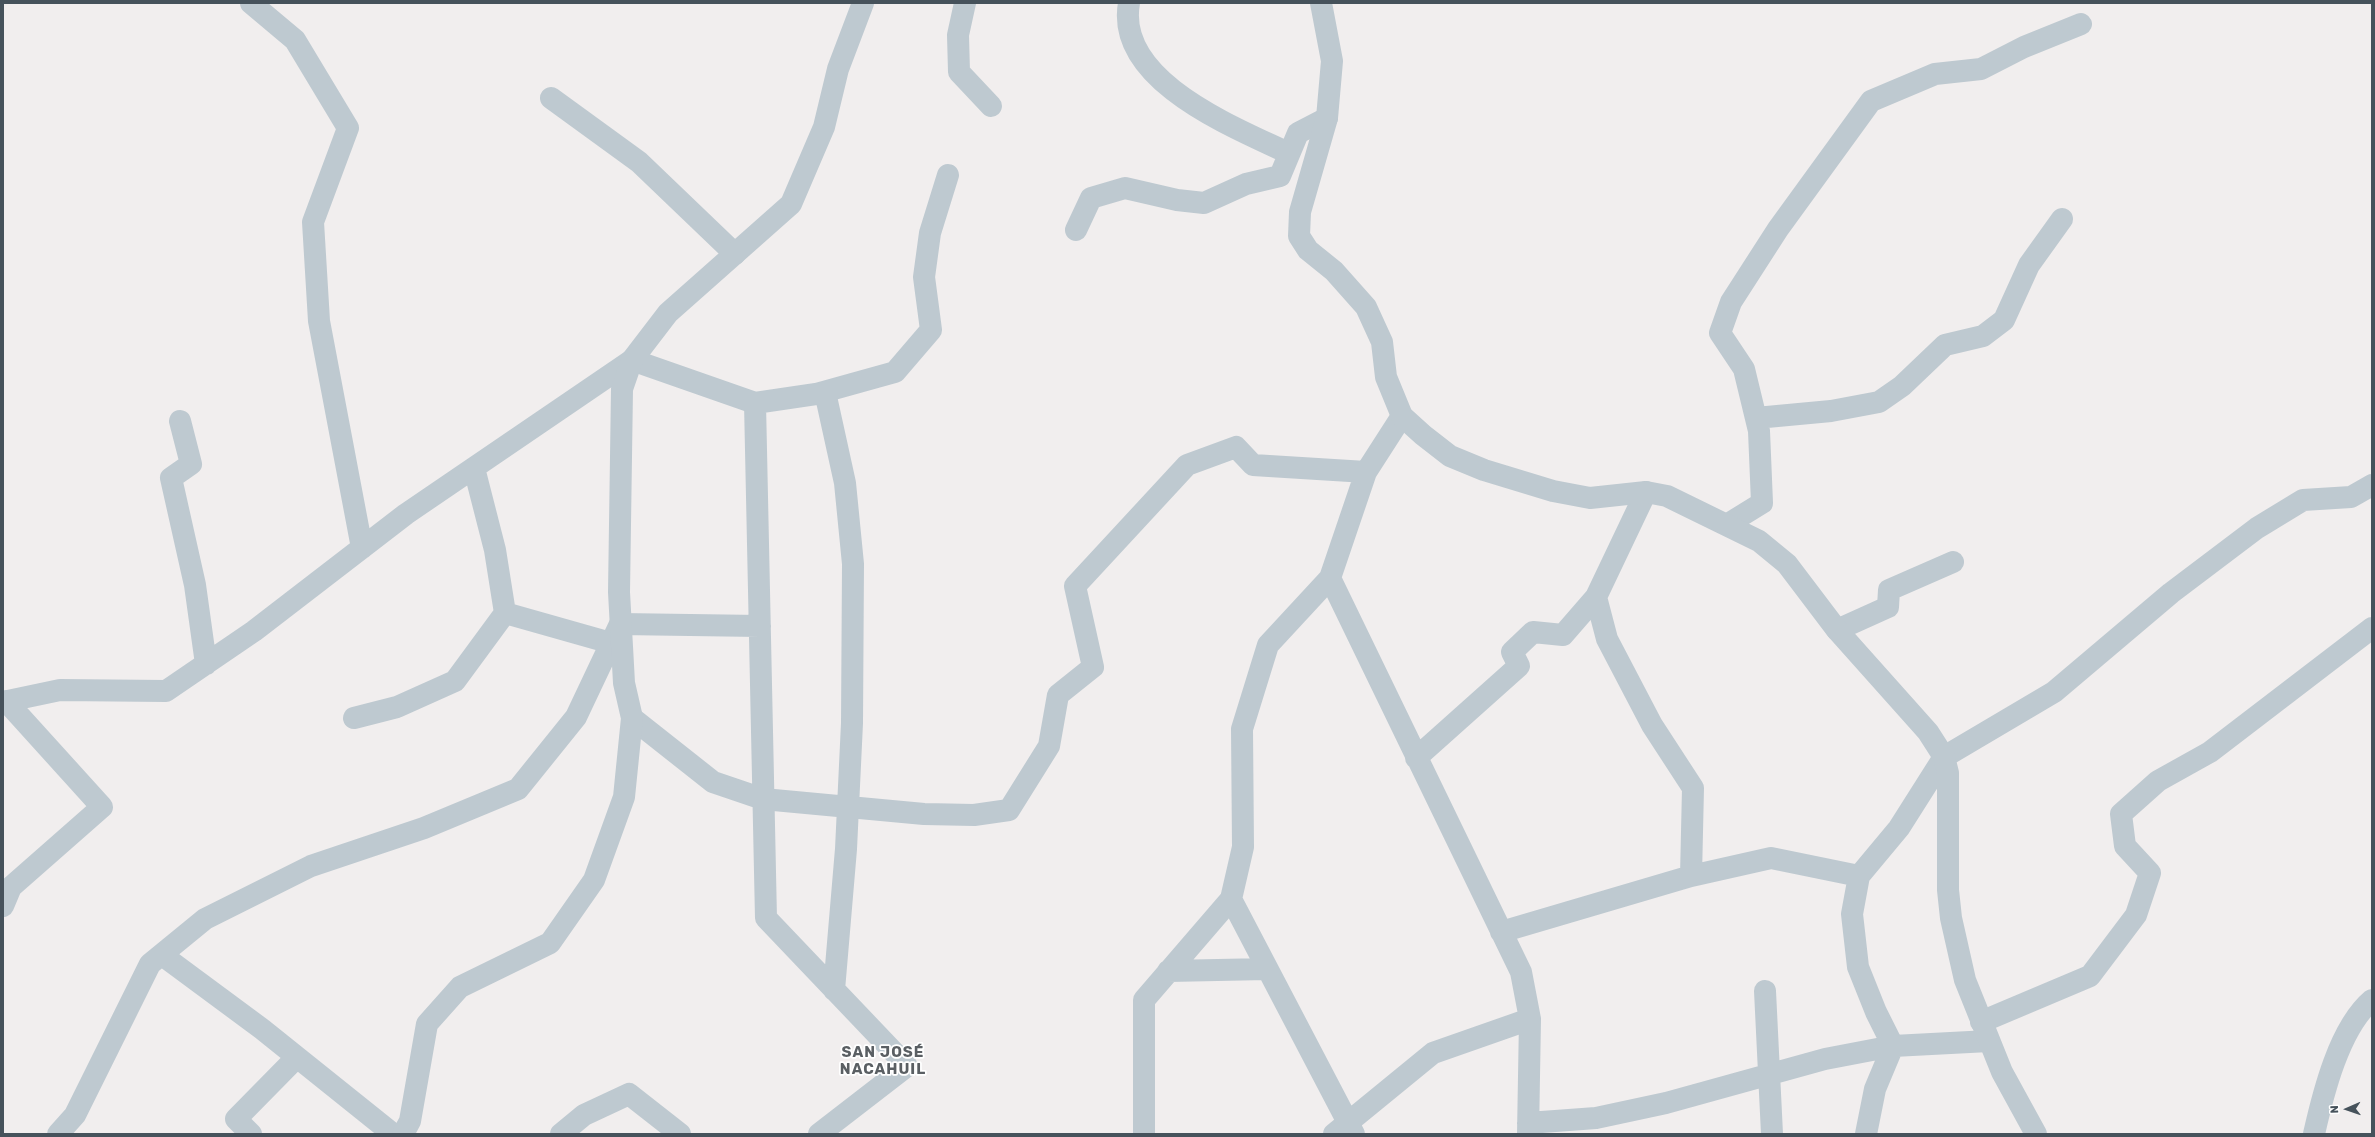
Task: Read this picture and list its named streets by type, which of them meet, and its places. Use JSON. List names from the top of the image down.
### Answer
{
  "districts": ["SAN JOSÉ NACAHUIL"],
  "north": "left"
}
